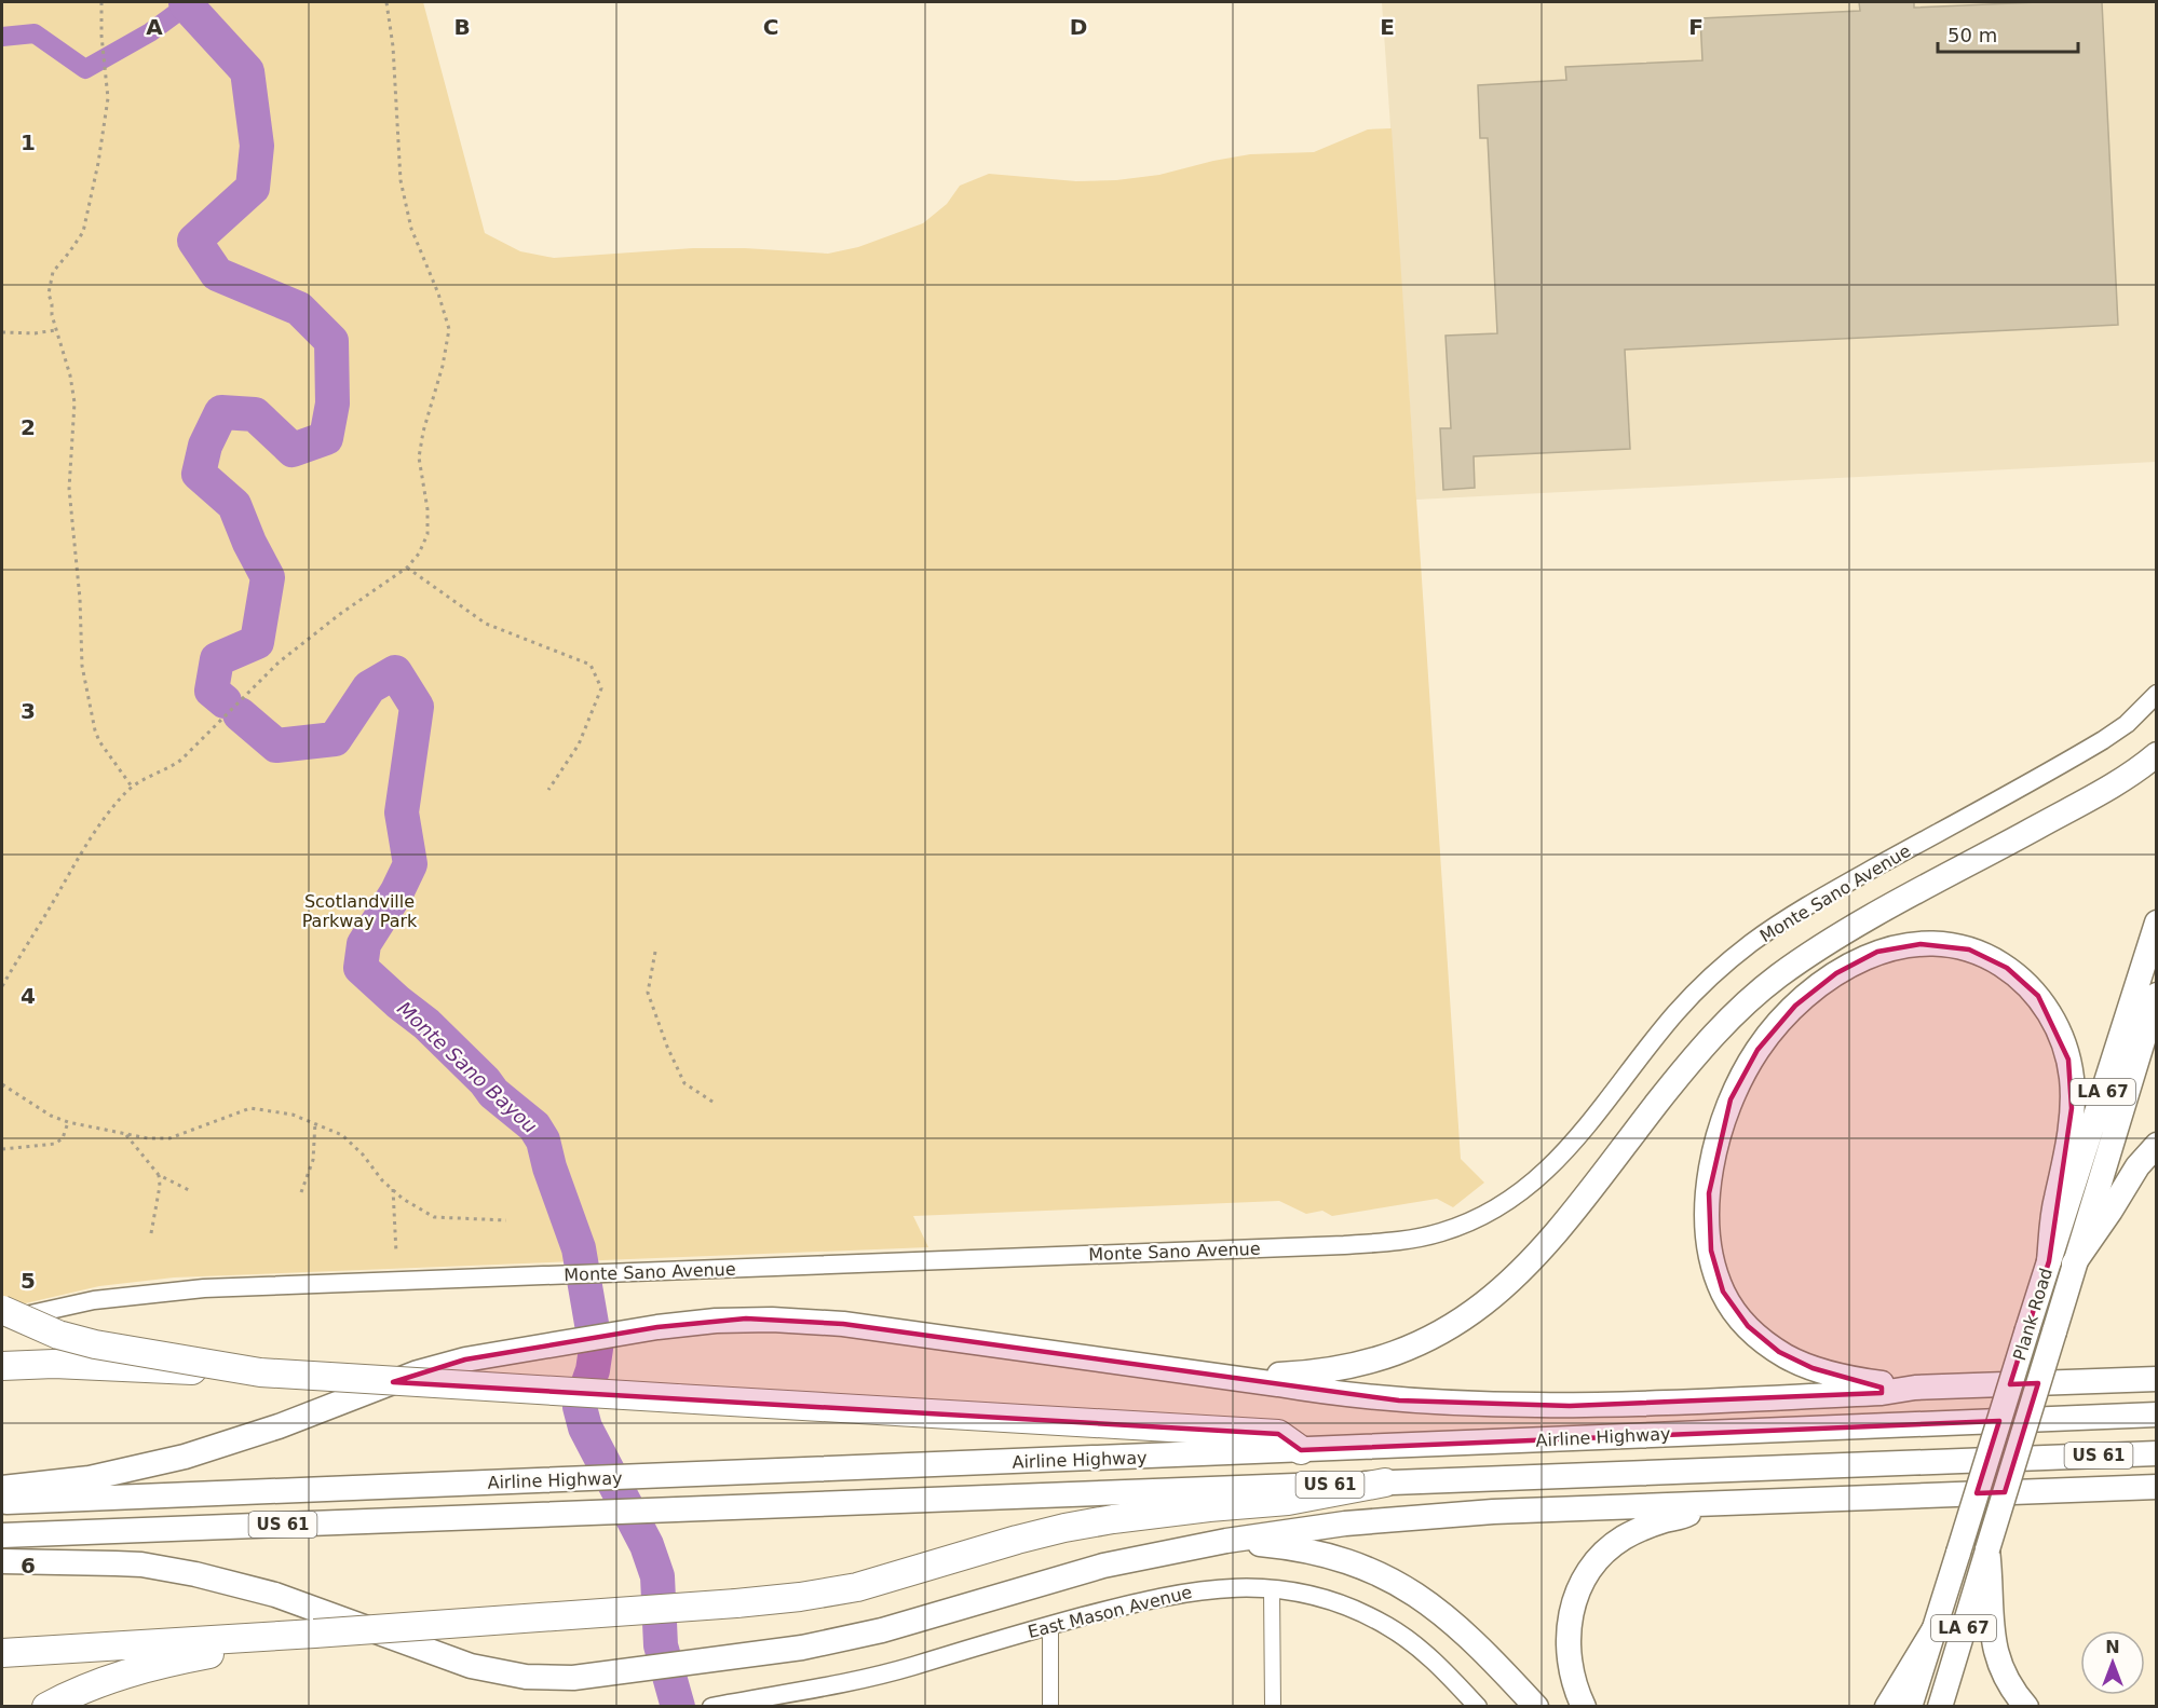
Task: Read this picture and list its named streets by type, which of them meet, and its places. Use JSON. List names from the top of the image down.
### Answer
{
  "streets": {
    "main road": [
      "LA 67",
      "Plank Road",
      "Airline Highway",
      "US 61"
    ],
    "street": ["Monte Sano Avenue", "East Mason Avenue"]
  },
  "water": ["Monte Sano Bayou"],
  "parks": ["Scotlandville Parkway Park"],
  "scale_bar": "50 m",
  "north": "top",
  "grid": {
    "columns": [
      "A",
      "B",
      "C",
      "D",
      "E",
      "F"
    ],
    "rows": [
      "1",
      "2",
      "3",
      "4",
      "5",
      "6"
    ]
  }
}
